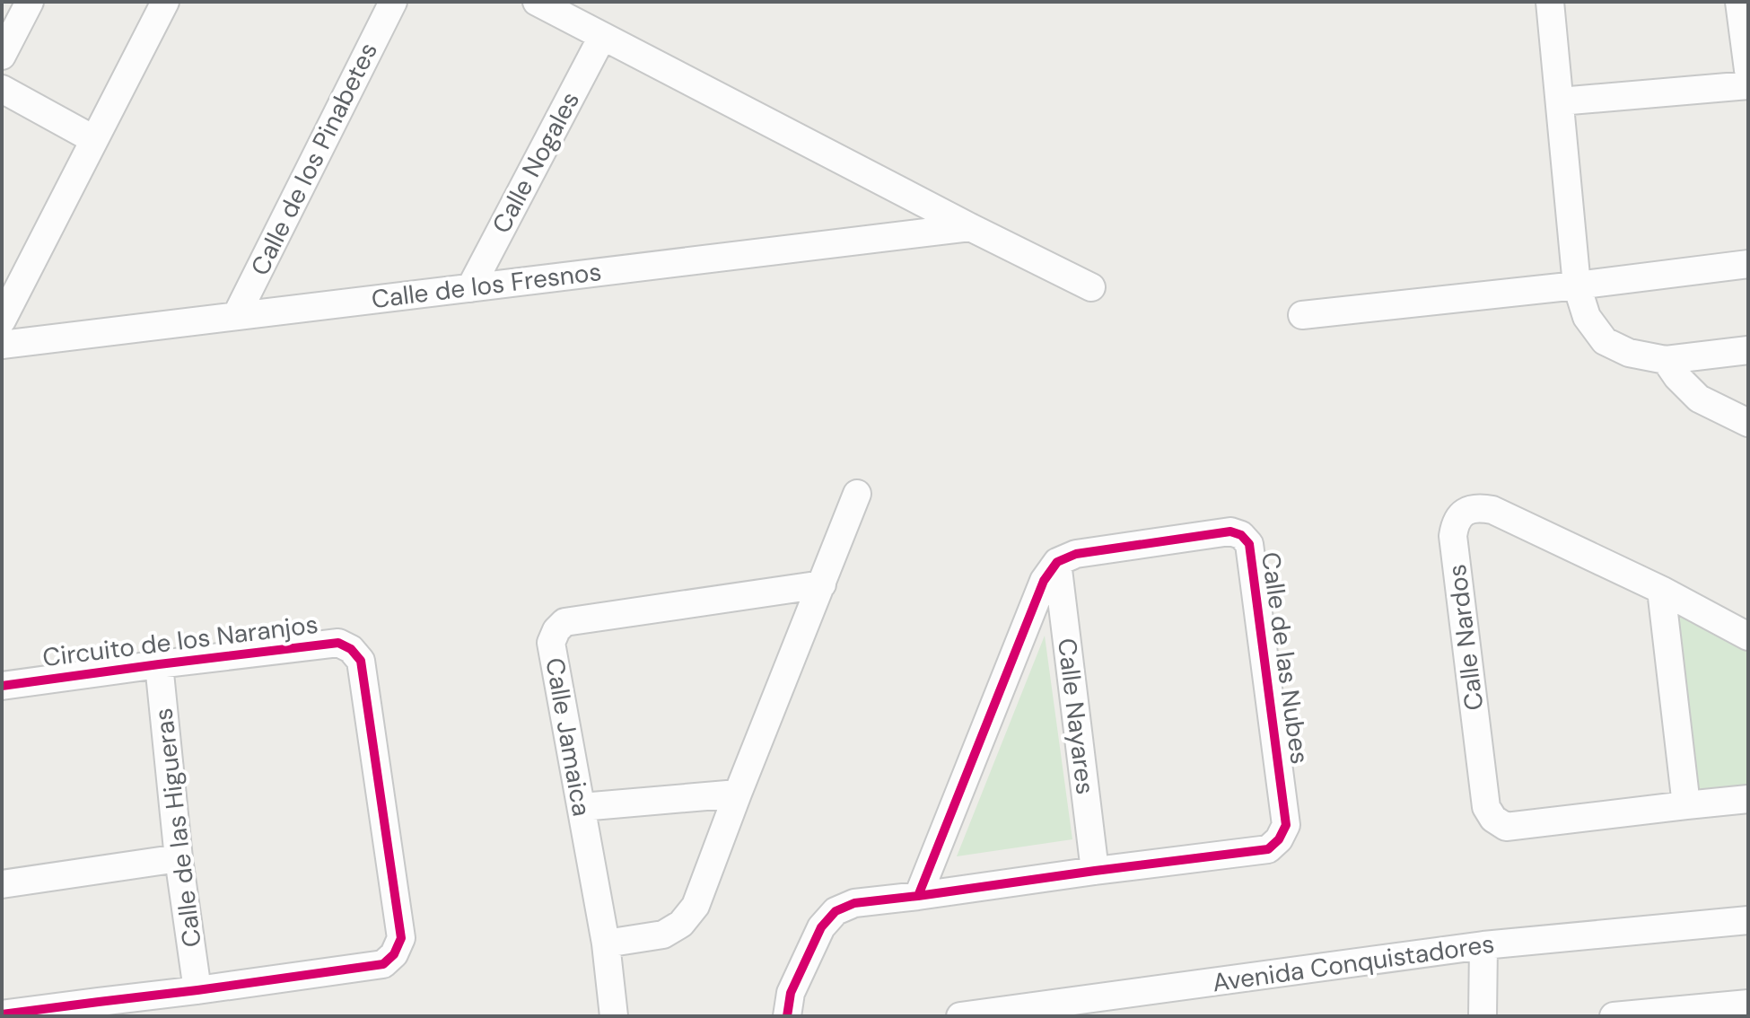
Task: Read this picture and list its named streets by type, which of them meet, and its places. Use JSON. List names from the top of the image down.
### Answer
{
  "streets": {
    "street": [
      "Calle de los Pinabetes",
      "Calle Nogales",
      "Calle de los Fresnos",
      "Calle Nardos",
      "Circuito de los Naranjos",
      "Calle de las Nubes",
      "Calle Nayares",
      "Calle Jamaica",
      "Calle de las Higueras",
      "Avenida Conquistadores"
    ]
  },
  "crossings": [
    ["Calle de los Pinabetes", "Calle de los Fresnos"],
    ["Calle Nogales", "Calle de los Fresnos"],
    ["Circuito de los Naranjos", "Calle de las Higueras"],
    ["Calle de las Nubes", "Calle Nayares"]
  ]
}
